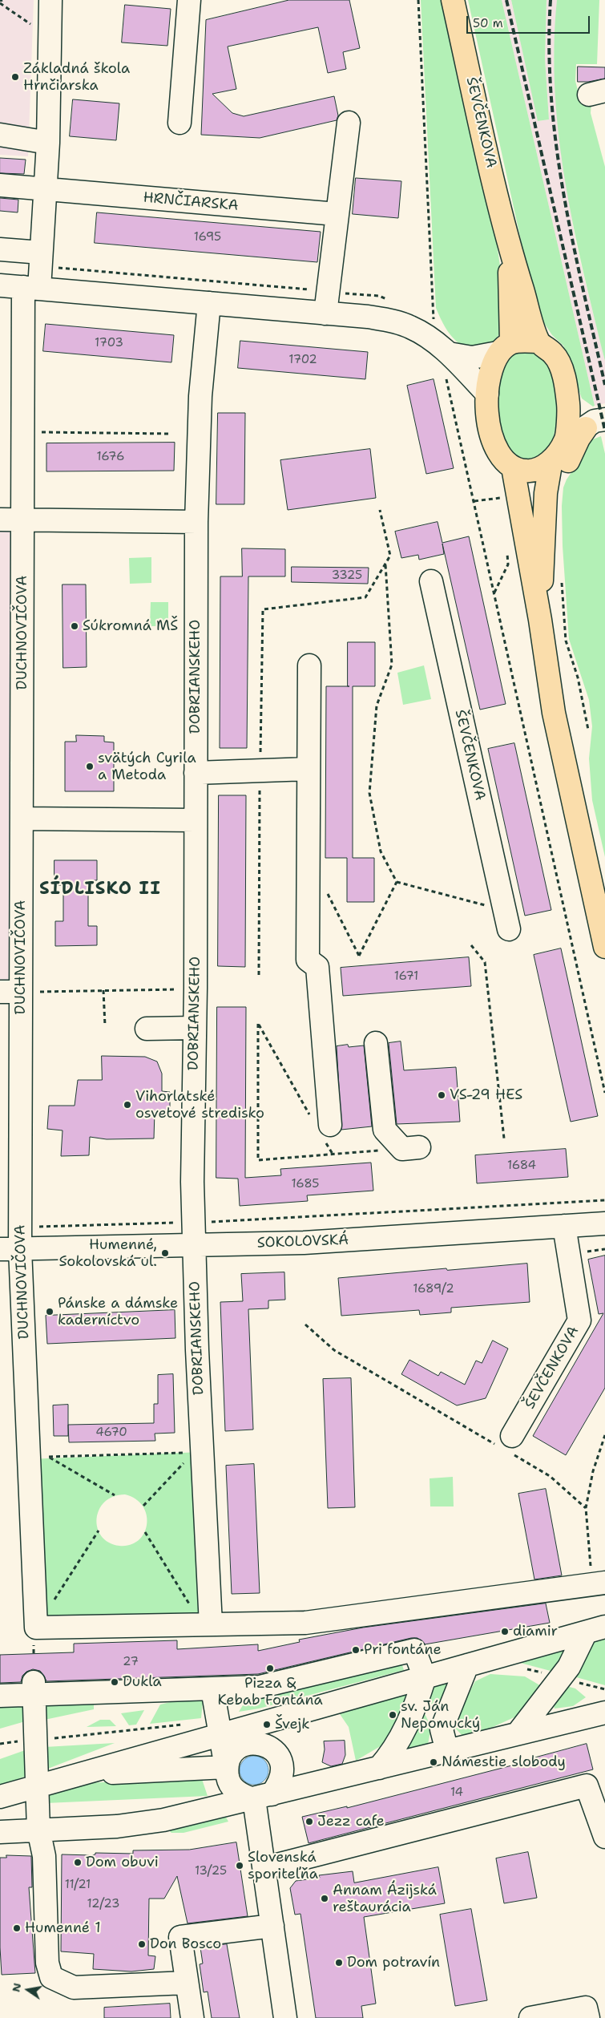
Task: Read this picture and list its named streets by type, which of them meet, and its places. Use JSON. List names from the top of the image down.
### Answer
{
  "streets": {
    "main road": ["ŠEVČENKOVA"],
    "street": [
      "HRNČIARSKA",
      "DUCHNOVIČOVA",
      "DOBRIANSKEHO",
      "SOKOLOVSKÁ"
    ]
  },
  "crossings": [
    ["ŠEVČENKOVA", "SOKOLOVSKÁ"],
    ["DUCHNOVIČOVA", "DOBRIANSKEHO"],
    ["DUCHNOVIČOVA", "SOKOLOVSKÁ"],
    ["DOBRIANSKEHO", "SOKOLOVSKÁ"]
  ],
  "districts": ["SÍDLISKO II"],
  "places": [
    "Základná škola Hrnčiarska",
    "Súkromná MŠ",
    "svätých Cyrila a Metoda",
    "VS-29 HES",
    "Vihorlatské osvetové stredisko",
    "Humenné, Sokolovská ul.",
    "Pánske a dámske kaderníctvo",
    "diamir",
    "Pri fontáne",
    "Pizza & Kebab Fontána",
    "Dukla",
    "sv. Ján Nepomucký",
    "Švejk",
    "Námestie slobody",
    "Jezz cafe",
    "Dom obuvi",
    "Slovenská sporiteľňa",
    "Annam Ázijská reštaurácia",
    "Humenné 1",
    "Don Bosco",
    "Dom potravín"
  ],
  "house_numbers": [
    "1695",
    "1703",
    "1702",
    "1676",
    "3325",
    "1671",
    "1684",
    "1685",
    "1689/2",
    "4670",
    "27",
    "14",
    "13/25",
    "11/21",
    "12/23"
  ],
  "scale_bar": "50 m",
  "north": "left"
}
